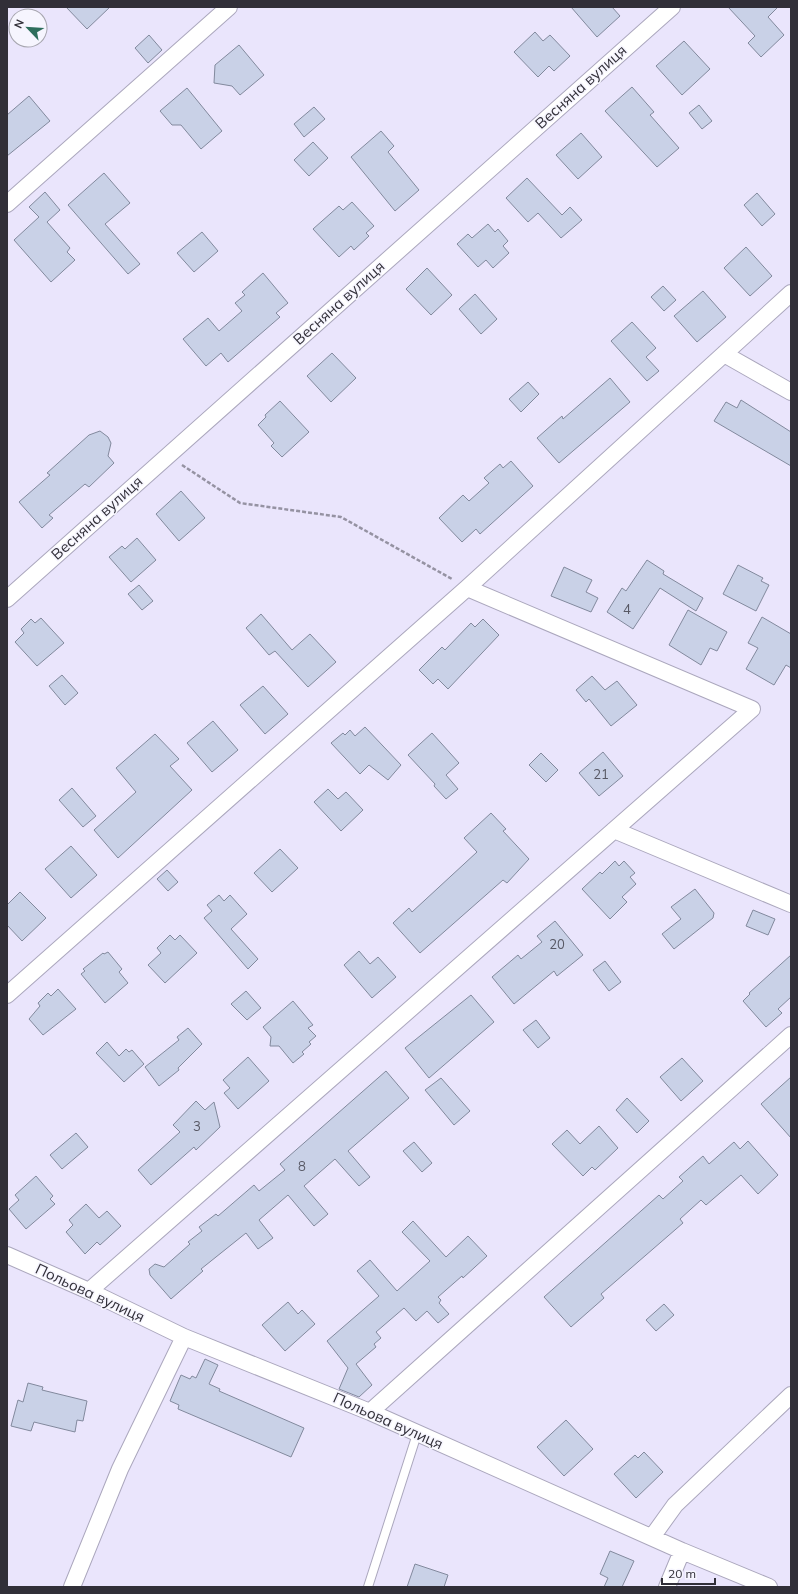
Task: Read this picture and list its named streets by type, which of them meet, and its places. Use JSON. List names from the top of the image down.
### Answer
{
  "streets": {
    "street": ["Весняна вулиця", "Польова вулиця"]
  },
  "house_numbers": [
    "4",
    "21",
    "20",
    "3",
    "8"
  ],
  "scale_bar": "20 m",
  "north": "top left"
}
